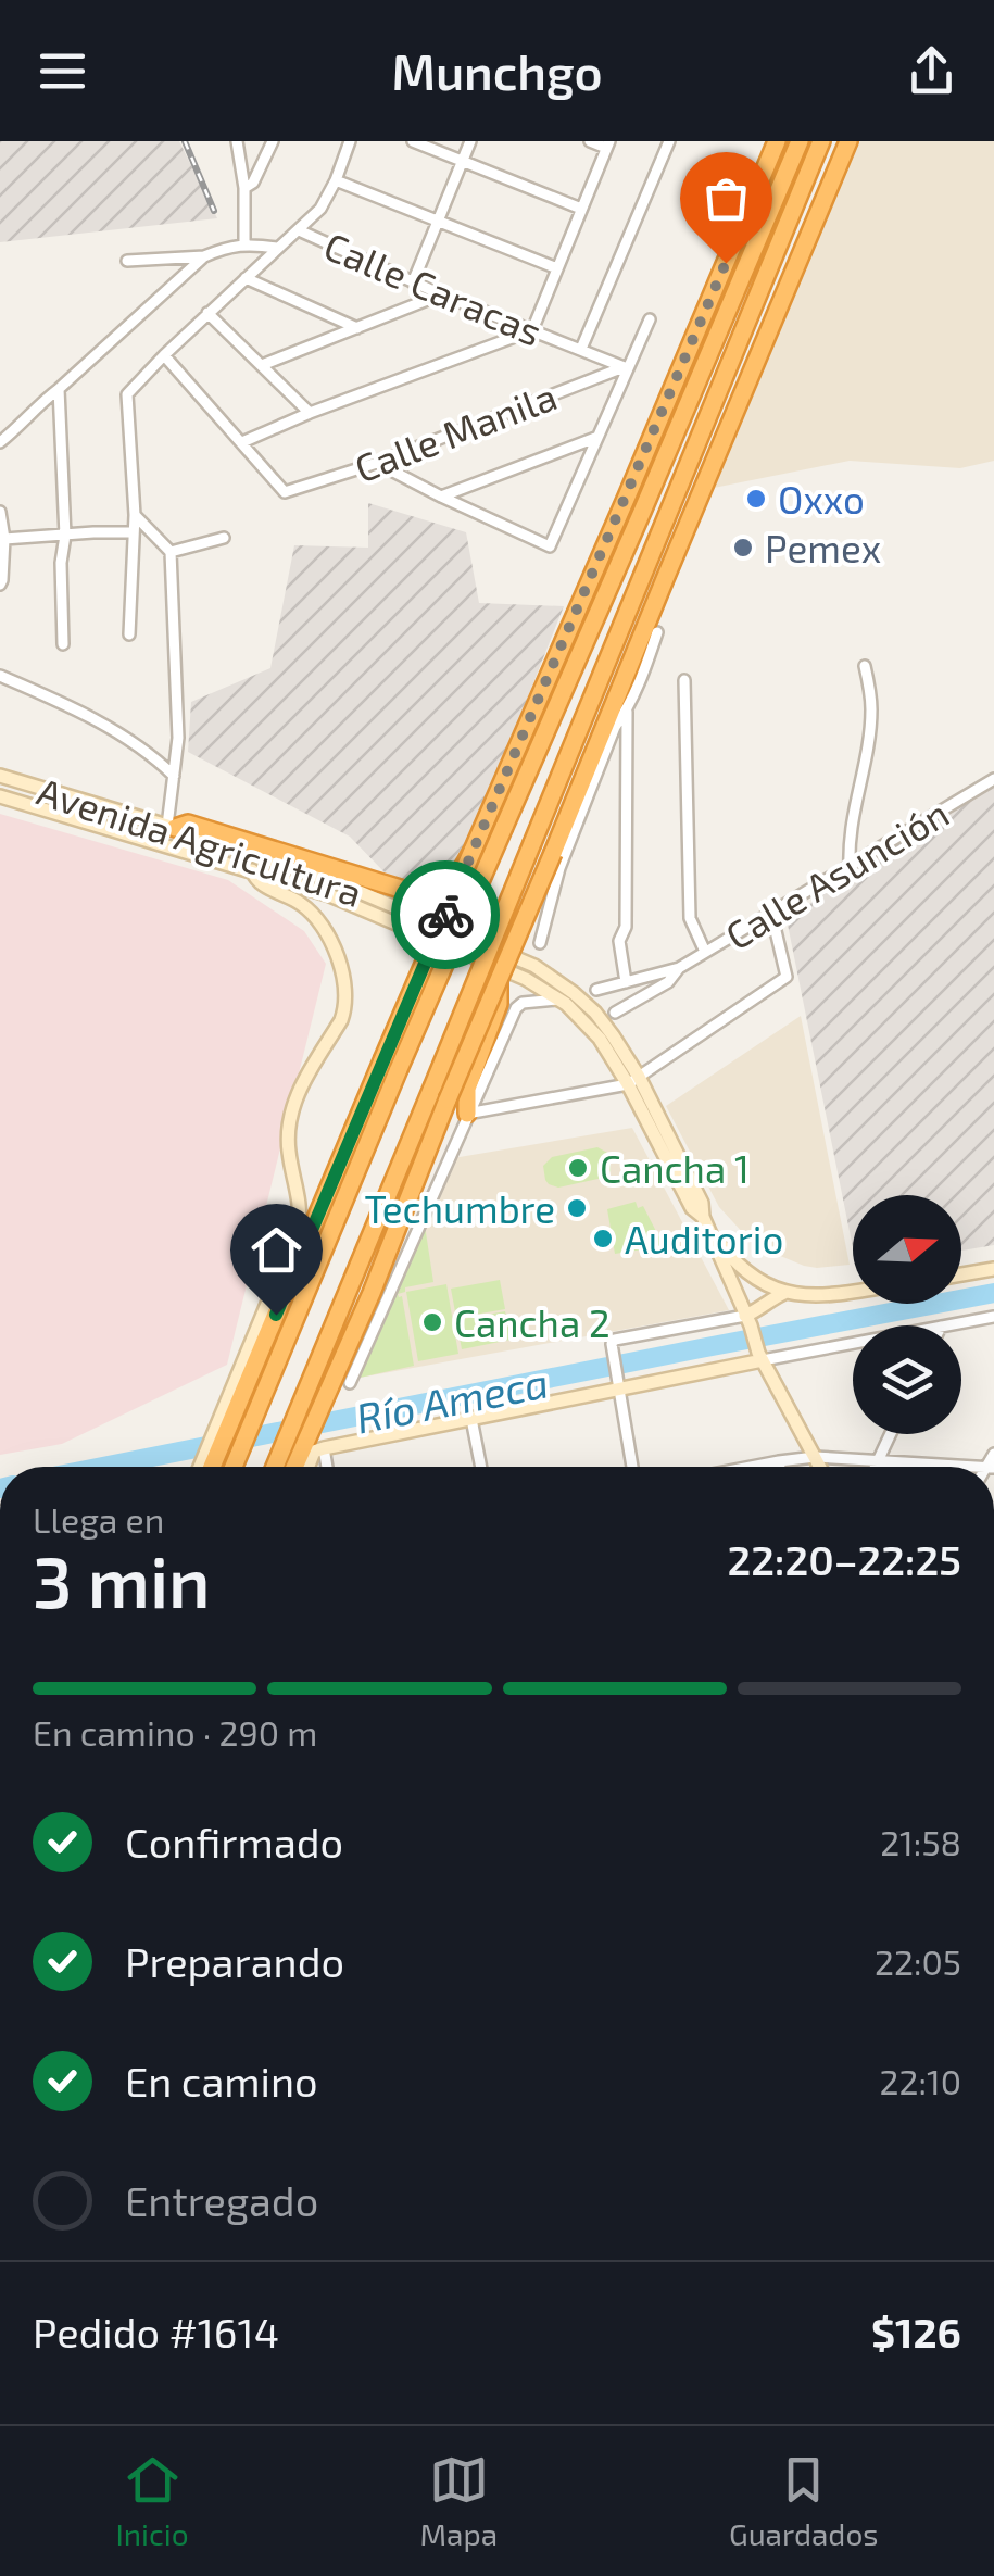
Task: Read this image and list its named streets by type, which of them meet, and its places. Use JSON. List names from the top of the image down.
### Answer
{
  "streets": {
    "main road": ["Avenida Agricultura"],
    "street": ["Calle Caracas", "Calle Manila", "Calle Asunción"]
  },
  "crossings": [
    ["Calle Caracas", "Calle Manila"]
  ],
  "water": ["Río Ameca"],
  "places": [
    "Oxxo",
    "Pemex",
    "Cancha 1",
    "Techumbre",
    "Auditorio",
    "Cancha 2"
  ],
  "north": "right",
  "page": {
    "header": "Munchgo",
    "heading": ["3 min", "Llega en", "22:20–22:25"],
    "panel": ["Pedido #1614", "$126"],
    "bar": "En camino · 290 m",
    "list": [
      ["Confirmado", "21:58"],
      ["Preparando", "22:05"],
      ["En camino", "22:10"],
      "Entregado"
    ],
    "tabs": ["Inicio", "Mapa", "Guardados"]
  }
}
